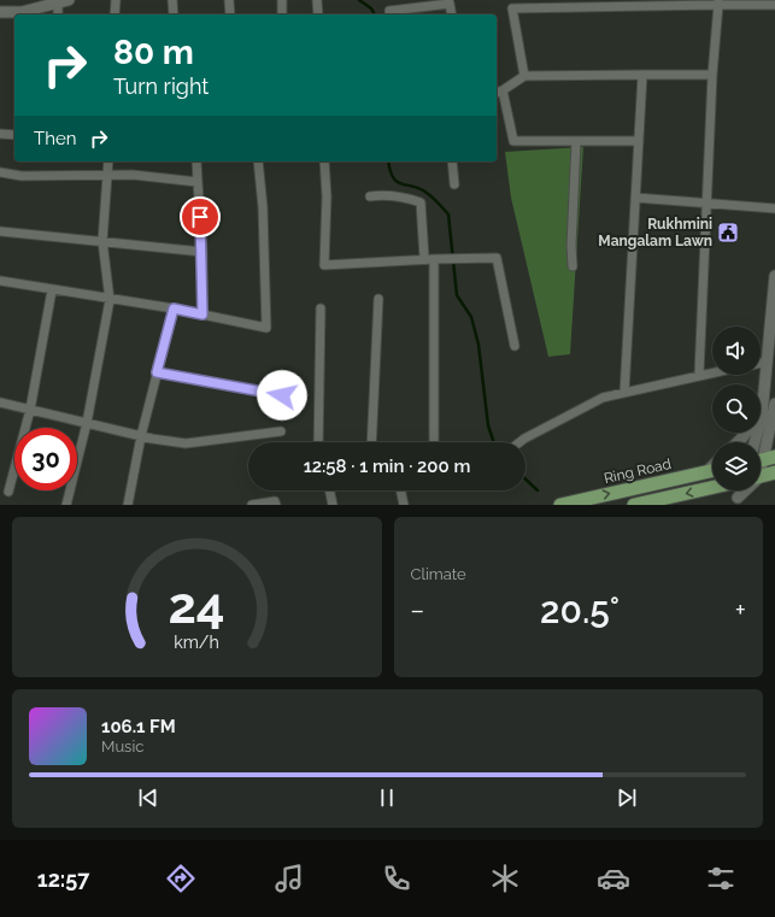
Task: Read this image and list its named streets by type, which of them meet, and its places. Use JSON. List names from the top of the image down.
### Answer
{
  "streets": {
    "highway": ["Ring Road"]
  },
  "places": {
    "public building": ["Rukhmini Mangalam Lawn"]
  },
  "page": {
    "turn": ["80 m", "Turn right"],
    "then": "Then",
    "limit": "30",
    "trip": "12:58 · 1 min · 200 m",
    "tile": "Climate",
    "heat": ["−", "20.5°", "+"],
    "song": ["106.1 FM", "Music"],
    "tabs": "12:57",
    "gauge": ["24", "km/h"]
  }
}
